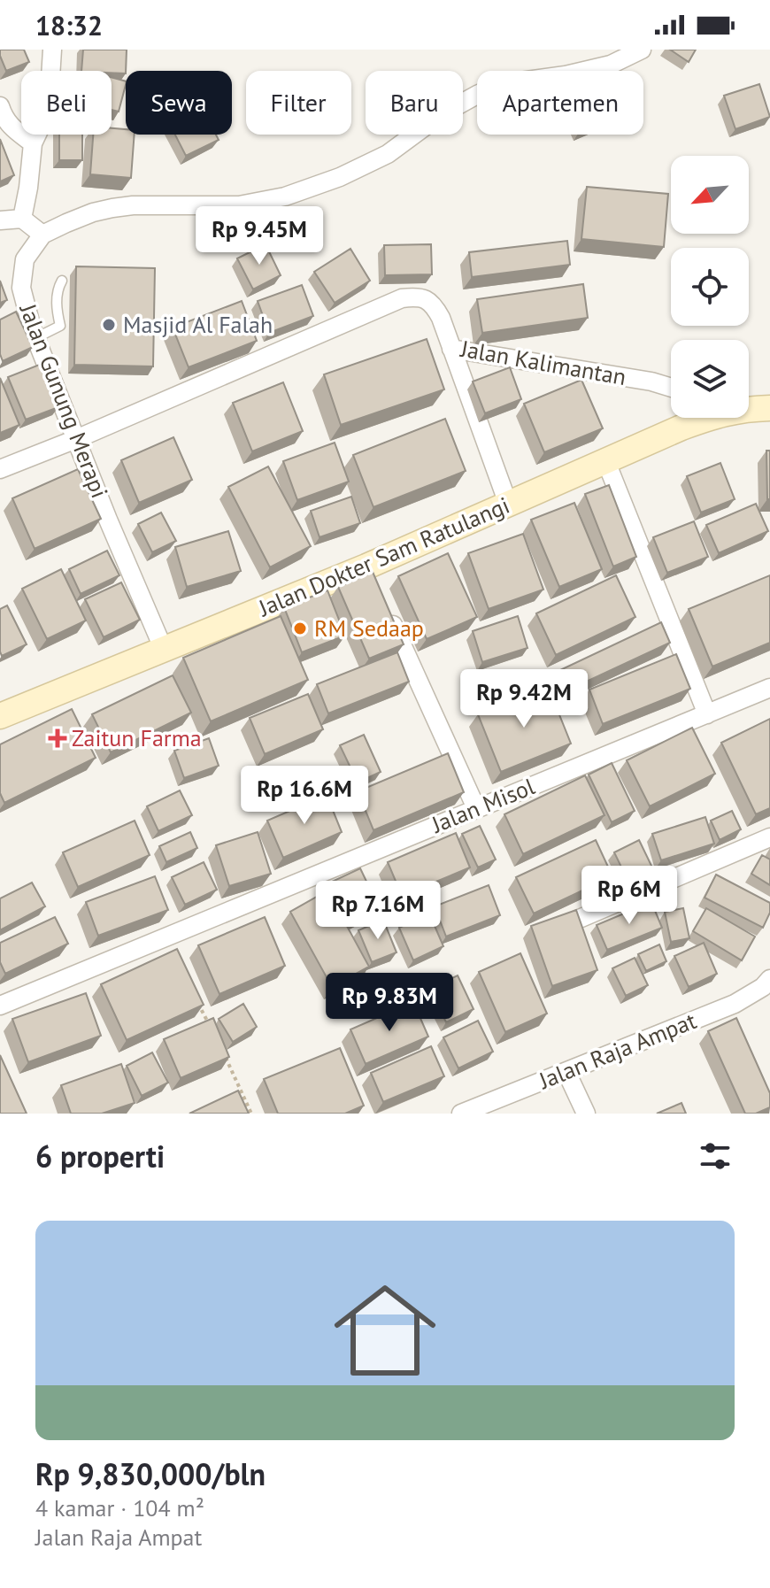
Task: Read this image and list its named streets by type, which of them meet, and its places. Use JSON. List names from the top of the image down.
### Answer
{
  "streets": {
    "street": [
      "Jalan Kalimantan",
      "Jalan Gunung Merapi",
      "Jalan Dokter Sam Ratulangi",
      "Jalan Misol",
      "Jalan Raja Ampat"
    ]
  },
  "crossings": [
    ["Jalan Kalimantan", "Jalan Gunung Merapi"],
    ["Jalan Gunung Merapi", "Jalan Dokter Sam Ratulangi"]
  ],
  "places": {
    "other": ["Masjid Al Falah", "RM Sedaap"],
    "health": ["Zaitun Farma"]
  },
  "north": "bottom left",
  "page": {
    "status": "18:32",
    "chip": [
      "Beli",
      "Sewa",
      "Filter",
      "Baru",
      "Apartemen"
    ],
    "price": [
      "Rp 9.45M",
      "Rp 9.42M",
      "Rp 16.6M",
      "Rp 6M",
      "Rp 7.16M",
      "Rp 9.83M"
    ],
    "heading": "6 properti",
    "list": [
      {
        "name": "Rp 9,830,000/bln",
        "note": "4 kamar · 104 m² · Jalan Raja Ampat"
      }
    ]
  }
}
